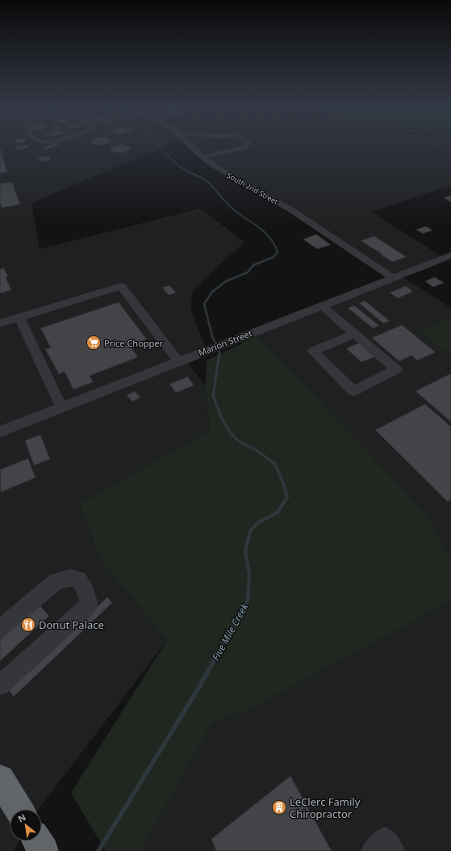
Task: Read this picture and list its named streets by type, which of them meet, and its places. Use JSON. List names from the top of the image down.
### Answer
{
  "streets": {
    "street": ["South 2nd Street", "Marion Street"]
  },
  "crossings": [
    ["South 2nd Street", "Marion Street"]
  ],
  "water": ["Five Mile Creek"],
  "places": {
    "supermarket": ["Price Chopper"],
    "restaurant": ["Donut Palace"],
    "building": ["LeClerc Family Chiropractor"]
  },
  "north": "top left"
}
